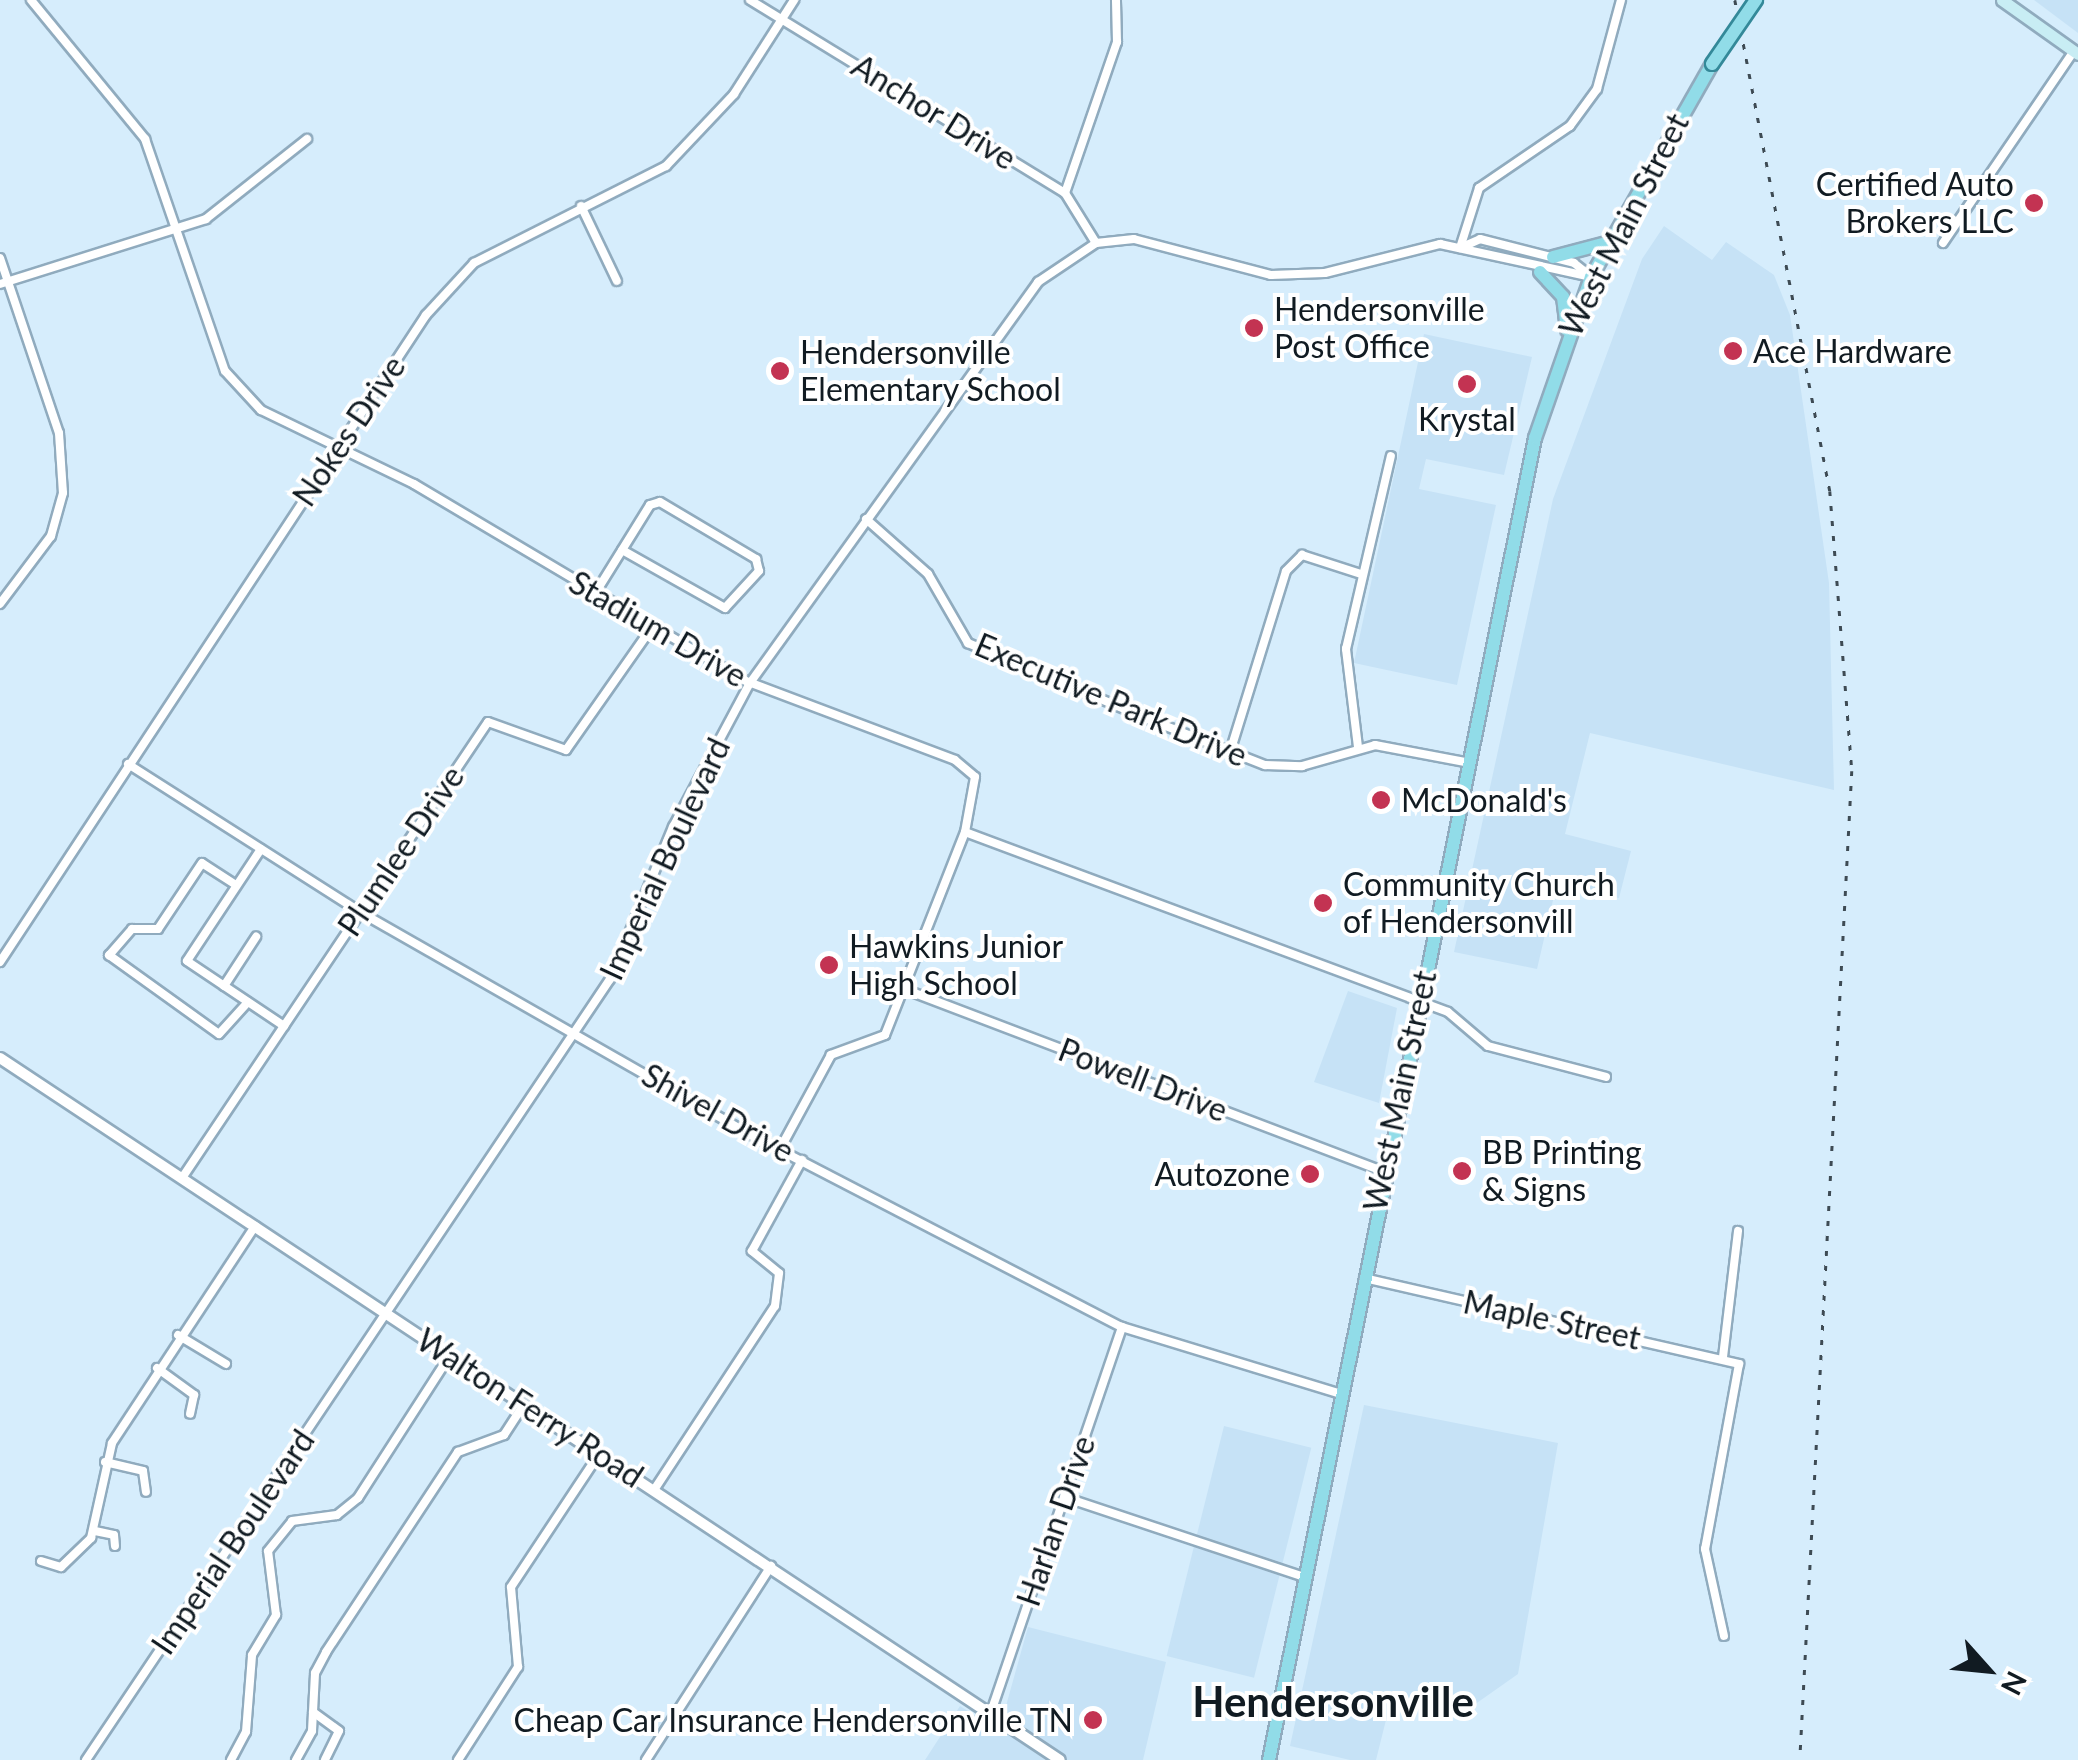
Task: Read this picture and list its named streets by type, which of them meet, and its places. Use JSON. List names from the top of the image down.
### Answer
{
  "streets": {
    "main road": ["West Main Street"],
    "street": [
      "Anchor Drive",
      "Nokes Drive",
      "Stadium Drive",
      "Executive Park Drive",
      "Plumlee Drive",
      "Imperial Boulevard",
      "Powell Drive",
      "Shivel Drive",
      "Maple Street",
      "Walton Ferry Road",
      "Harlan Drive"
    ]
  },
  "crossings": [
    ["Anchor Drive", "Nokes Drive"],
    ["Anchor Drive", "Imperial Boulevard"],
    ["West Main Street", "Executive Park Drive"],
    ["West Main Street", "Powell Drive"],
    ["West Main Street", "Shivel Drive"],
    ["West Main Street", "Maple Street"],
    ["Nokes Drive", "Stadium Drive"],
    ["Nokes Drive", "Shivel Drive"],
    ["Stadium Drive", "Plumlee Drive"],
    ["Stadium Drive", "Imperial Boulevard"],
    ["Stadium Drive", "Powell Drive"],
    ["Stadium Drive", "Shivel Drive"],
    ["Executive Park Drive", "Imperial Boulevard"],
    ["Plumlee Drive", "Shivel Drive"],
    ["Plumlee Drive", "Walton Ferry Road"],
    ["Imperial Boulevard", "Shivel Drive"],
    ["Imperial Boulevard", "Walton Ferry Road"],
    ["Shivel Drive", "Harlan Drive"],
    ["Walton Ferry Road", "Harlan Drive"]
  ],
  "districts": ["Hendersonville"],
  "places": [
    "Certified Auto Brokers LLC",
    "Hendersonville Post Office",
    "Ace Hardware",
    "Hendersonville Elementary School",
    "Krystal",
    "McDonald's",
    "Community Church of Hendersonvill",
    "Hawkins Junior High School",
    "BB Printing & Signs",
    "Autozone",
    "Cheap Car Insurance Hendersonville TN"
  ],
  "north": "bottom right"
}
